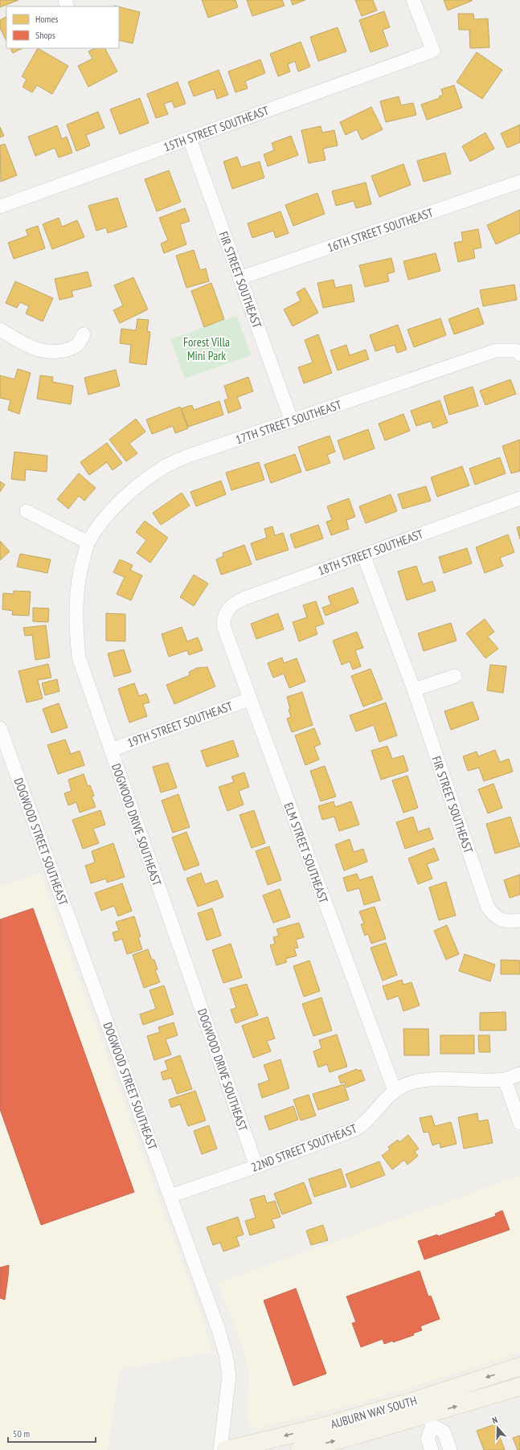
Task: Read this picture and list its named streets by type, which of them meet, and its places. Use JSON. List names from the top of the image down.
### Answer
{
  "streets": {
    "main road": ["AUBURN WAY SOUTH"],
    "street": [
      "15TH STREET SOUTHEAST",
      "16TH STREET SOUTHEAST",
      "FIR STREET SOUTHEAST",
      "17TH STREET SOUTHEAST",
      "18TH STREET SOUTHEAST",
      "19TH STREET SOUTHEAST",
      "DOGWOOD DRIVE SOUTHEAST",
      "DOGWOOD STREET SOUTHEAST",
      "ELM STREET SOUTHEAST",
      "22ND STREET SOUTHEAST"
    ]
  },
  "crossings": [
    ["15TH STREET SOUTHEAST", "FIR STREET SOUTHEAST"],
    ["16TH STREET SOUTHEAST", "FIR STREET SOUTHEAST"],
    ["FIR STREET SOUTHEAST", "17TH STREET SOUTHEAST"],
    ["FIR STREET SOUTHEAST", "18TH STREET SOUTHEAST"],
    ["17TH STREET SOUTHEAST", "DOGWOOD DRIVE SOUTHEAST"],
    ["18TH STREET SOUTHEAST", "ELM STREET SOUTHEAST"],
    ["19TH STREET SOUTHEAST", "DOGWOOD DRIVE SOUTHEAST"],
    ["19TH STREET SOUTHEAST", "ELM STREET SOUTHEAST"],
    ["DOGWOOD DRIVE SOUTHEAST", "22ND STREET SOUTHEAST"],
    ["DOGWOOD STREET SOUTHEAST", "22ND STREET SOUTHEAST"],
    ["ELM STREET SOUTHEAST", "22ND STREET SOUTHEAST"]
  ],
  "parks": ["Forest Villa Mini Park"],
  "legend": ["Homes", "Shops"],
  "scale_bar": "50 m",
  "north": "top"
}
